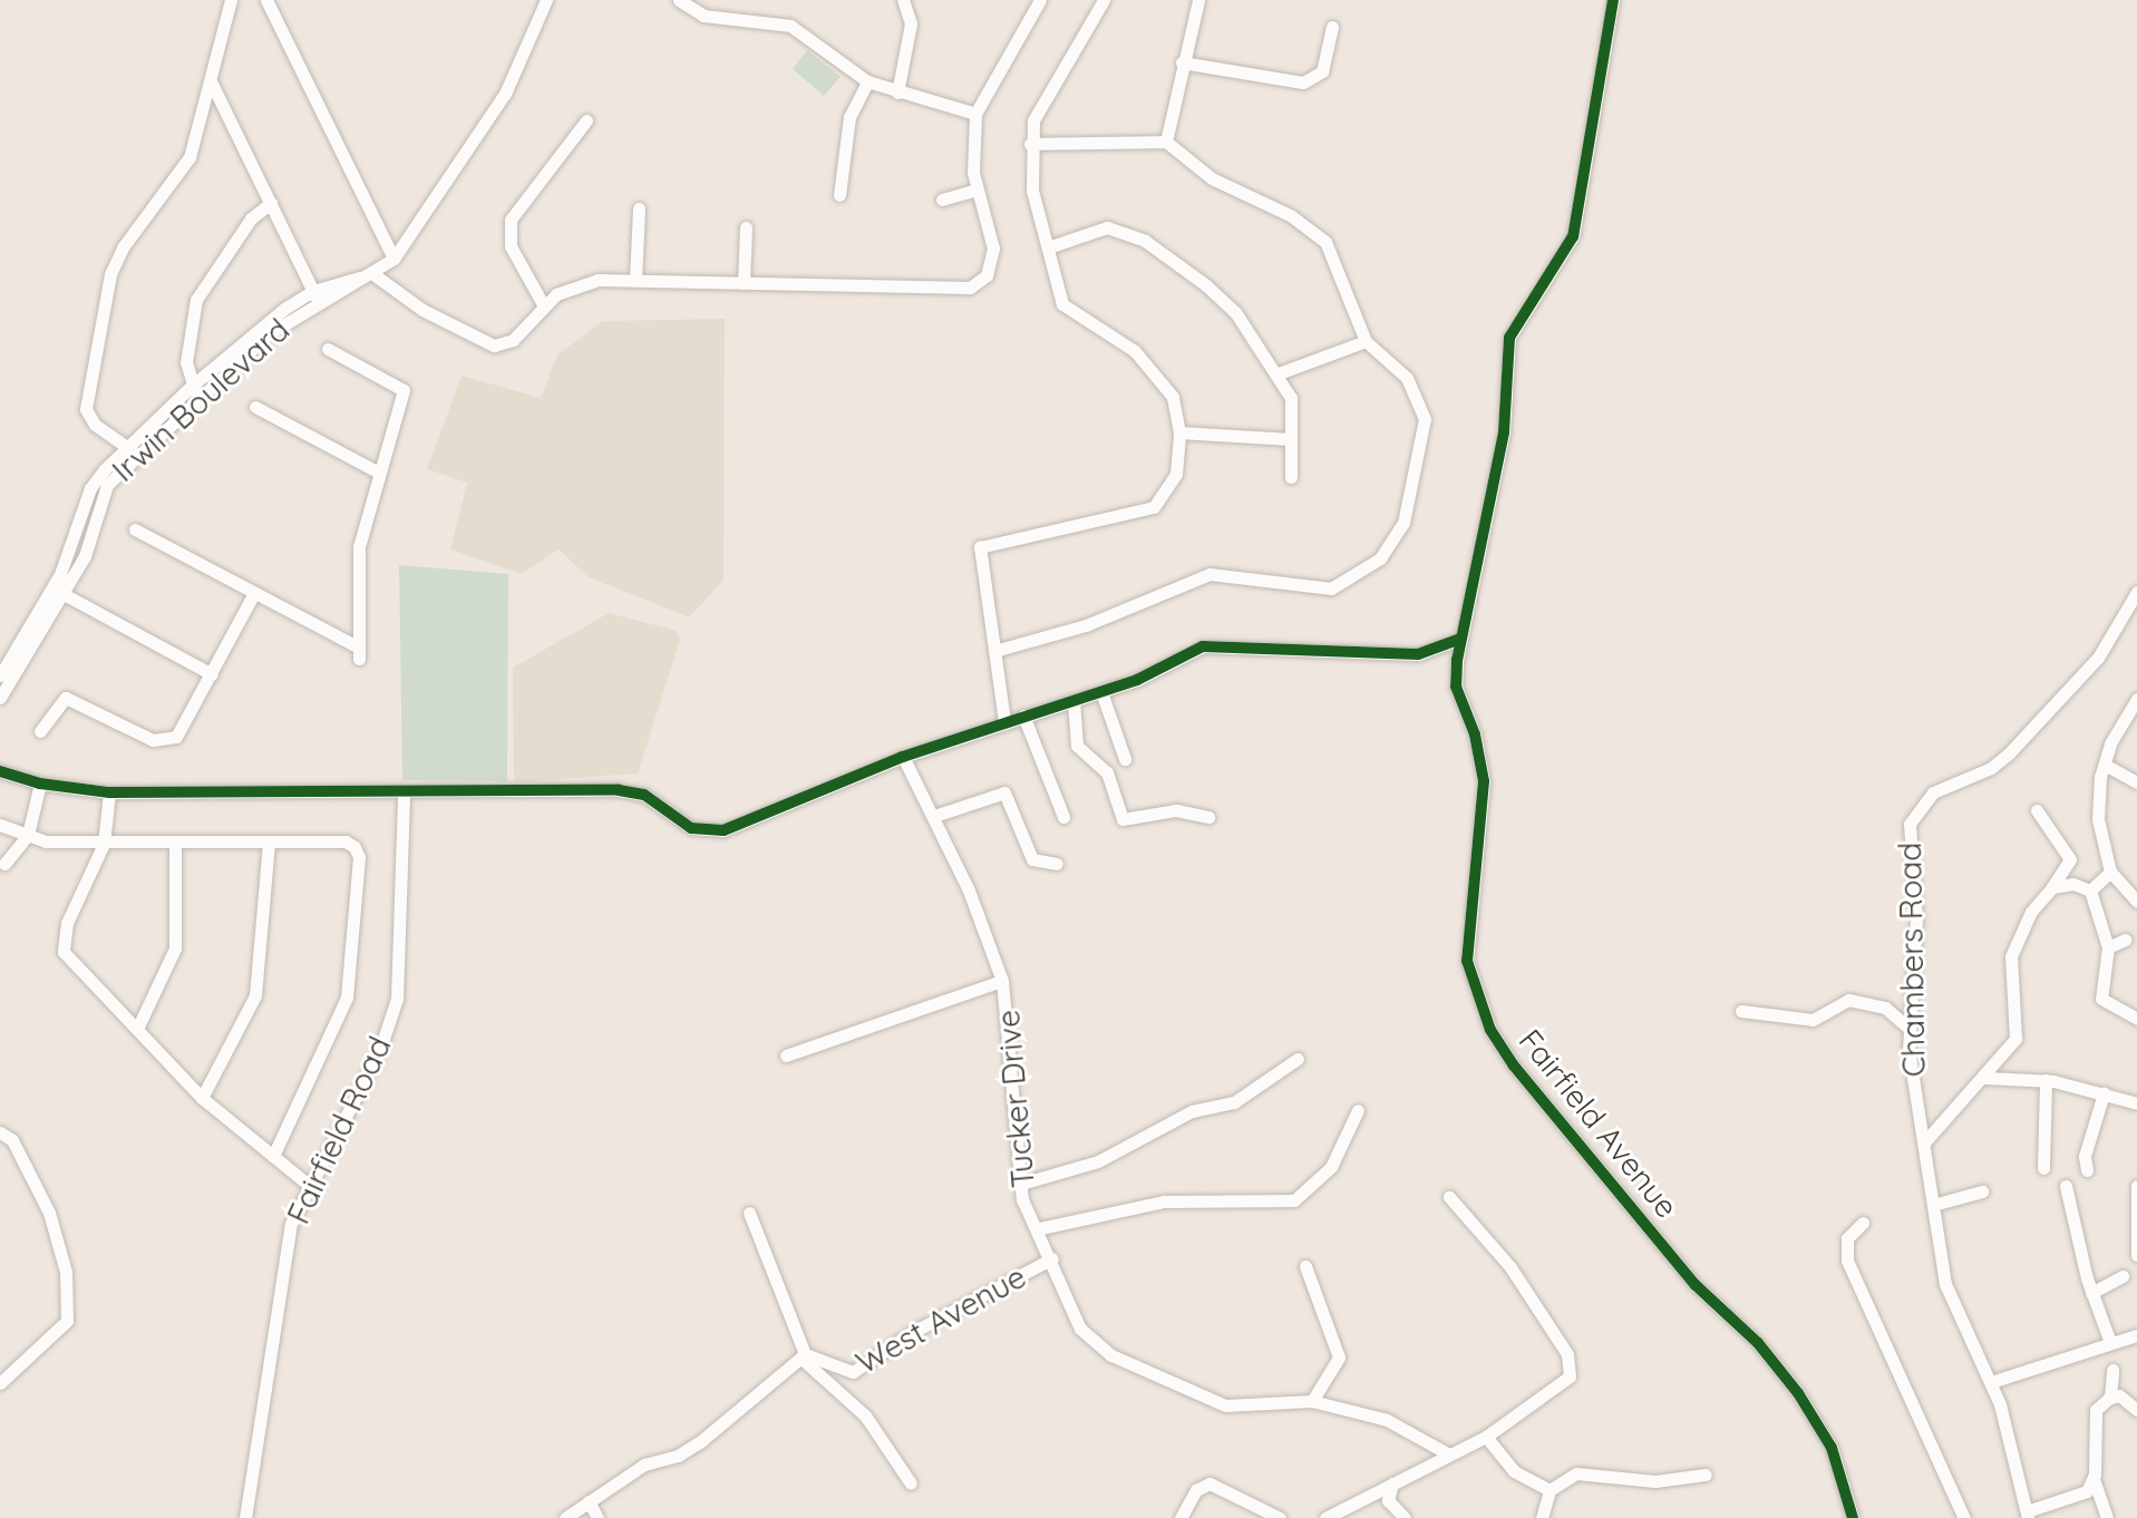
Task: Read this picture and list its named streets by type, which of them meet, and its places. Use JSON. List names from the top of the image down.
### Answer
{
  "streets": {
    "street": [
      "Irwin Boulevard",
      "Chambers Road",
      "Tucker Drive",
      "Fairfield Avenue",
      "Fairfield Road",
      "West Avenue"
    ]
  },
  "crossings": [
    ["Tucker Drive", "West Avenue"]
  ]
}
